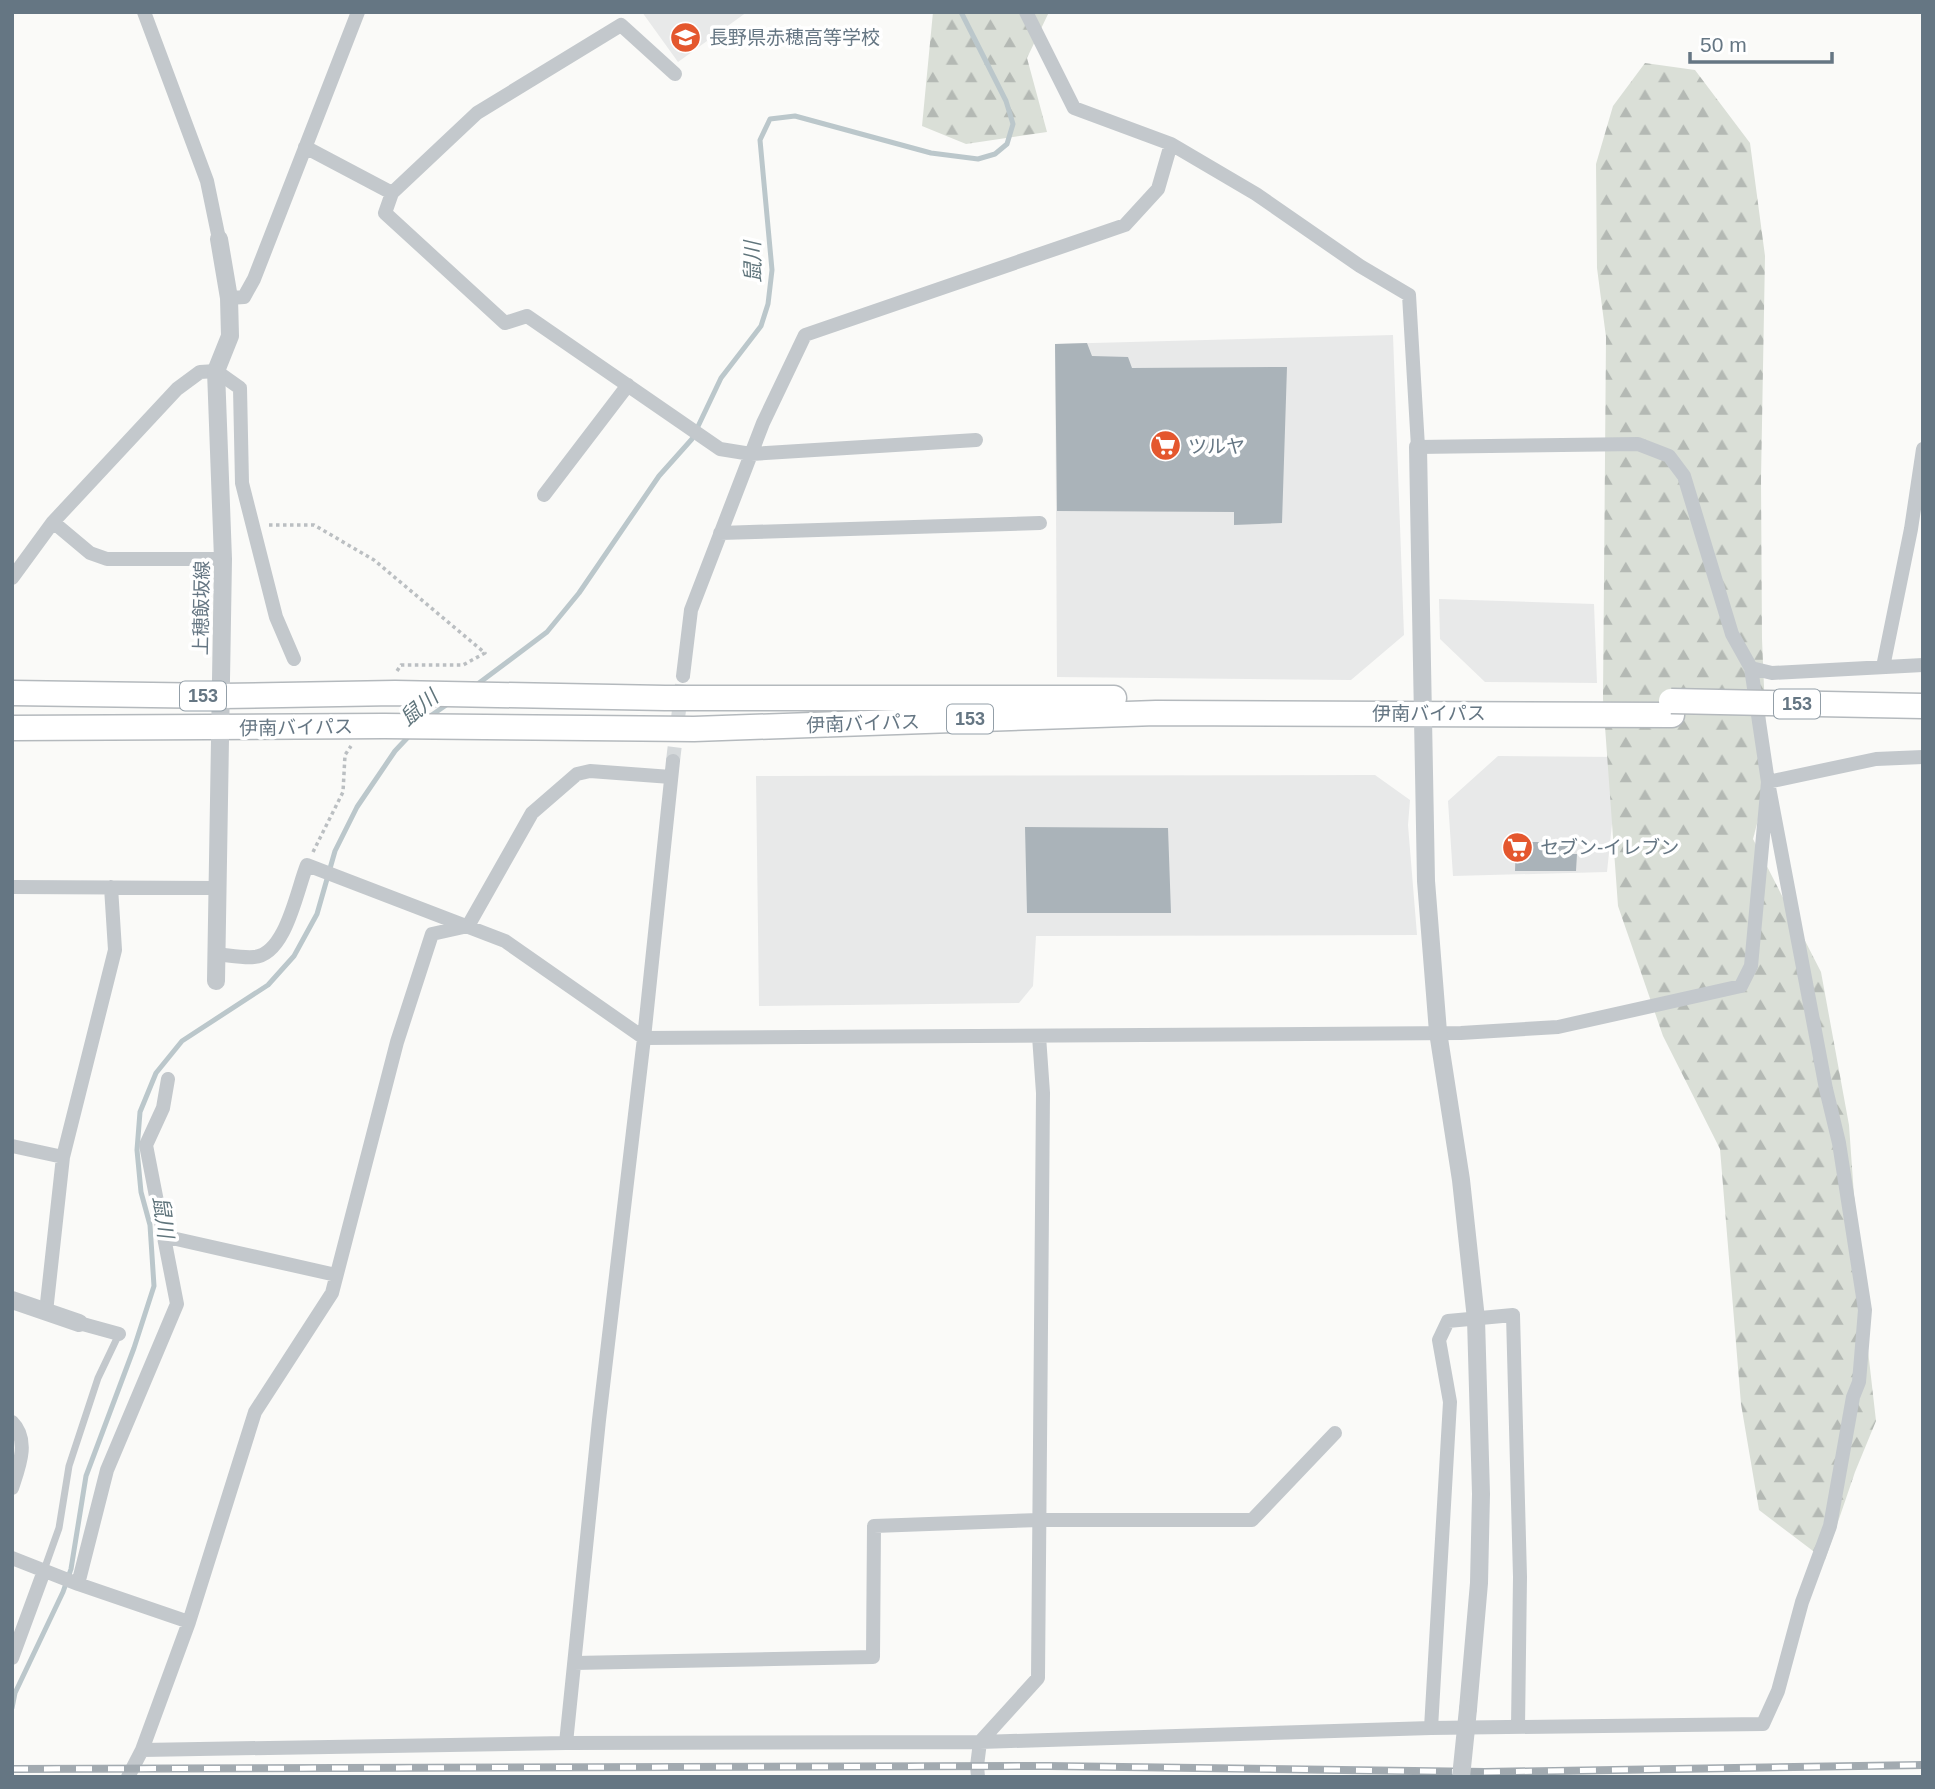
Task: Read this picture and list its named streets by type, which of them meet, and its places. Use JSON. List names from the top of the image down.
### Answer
{
  "streets": {
    "highway": ["153", "伊南バイパス"],
    "street": ["上穂飯坂線"]
  },
  "crossings": [
    ["上穂飯坂線", "伊南バイパス"]
  ],
  "water": ["鼠川"],
  "places": {
    "school or university": ["長野県赤穂高等学校"],
    "supermarket": ["ツルヤ", "セブン-イレブン"]
  },
  "scale_bar": "50 m"
}
